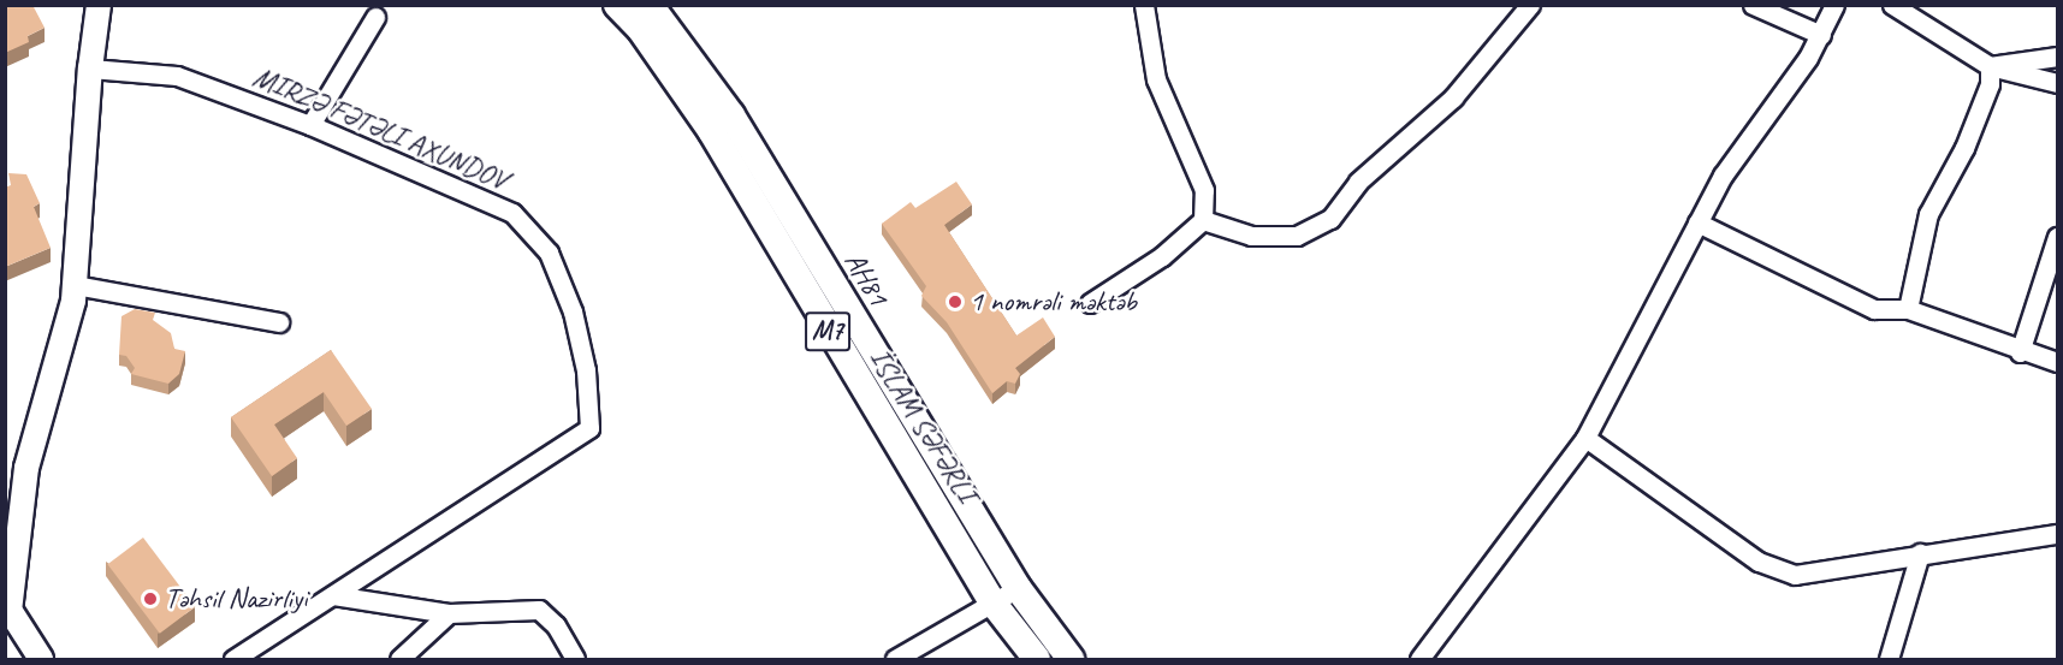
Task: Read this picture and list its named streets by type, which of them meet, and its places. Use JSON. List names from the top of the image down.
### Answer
{
  "streets": {
    "highway": ["AH81", "M7", "İSLAM SƏFƏRLI"],
    "street": ["MIRZƏ FƏTƏLI AXUNDOV"]
  },
  "places": ["1 nomrəli məktəb", "Təhsil Nazirliyi"]
}
